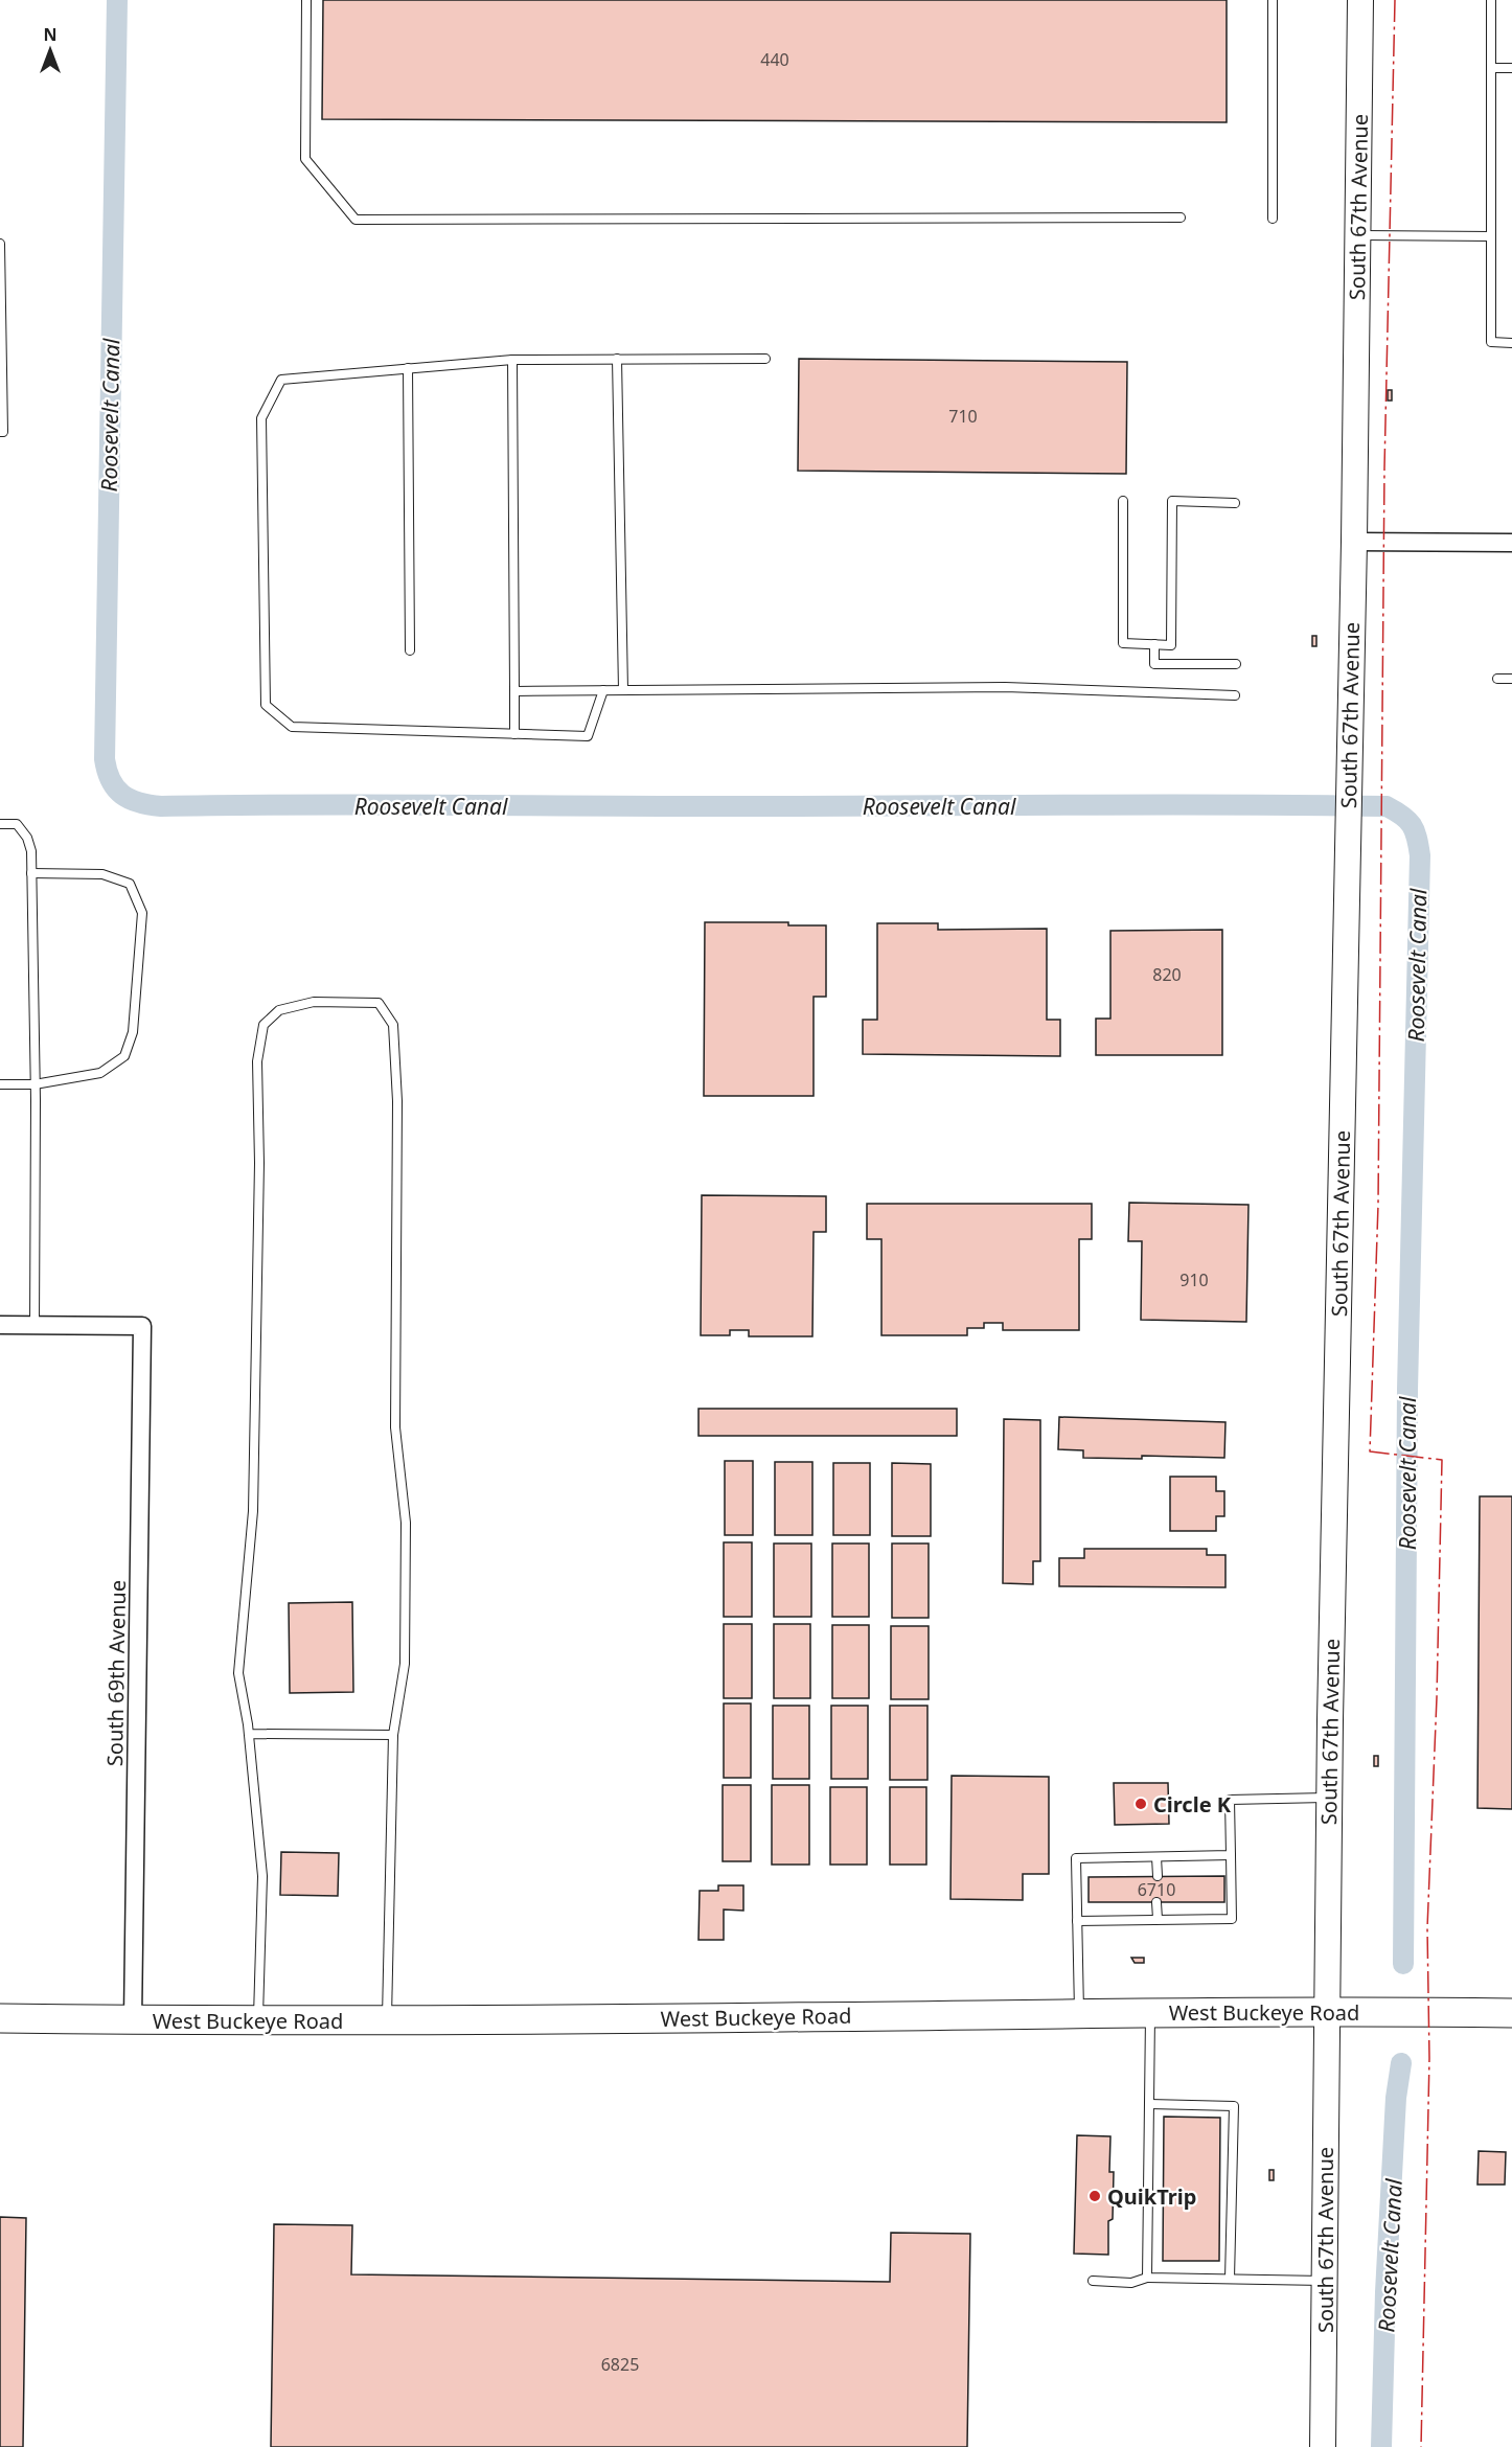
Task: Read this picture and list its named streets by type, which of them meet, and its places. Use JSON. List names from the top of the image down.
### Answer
{
  "streets": {
    "main road": ["South 67th Avenue", "West Buckeye Road"],
    "street": ["South 69th Avenue"]
  },
  "crossings": [
    ["South 67th Avenue", "West Buckeye Road"],
    ["South 69th Avenue", "West Buckeye Road"]
  ],
  "water": ["Roosevelt Canal"],
  "places": ["Circle K", "QuikTrip"],
  "house_numbers": [
    "440",
    "710",
    "820",
    "910",
    "6710",
    "6825"
  ],
  "north": "top"
}
